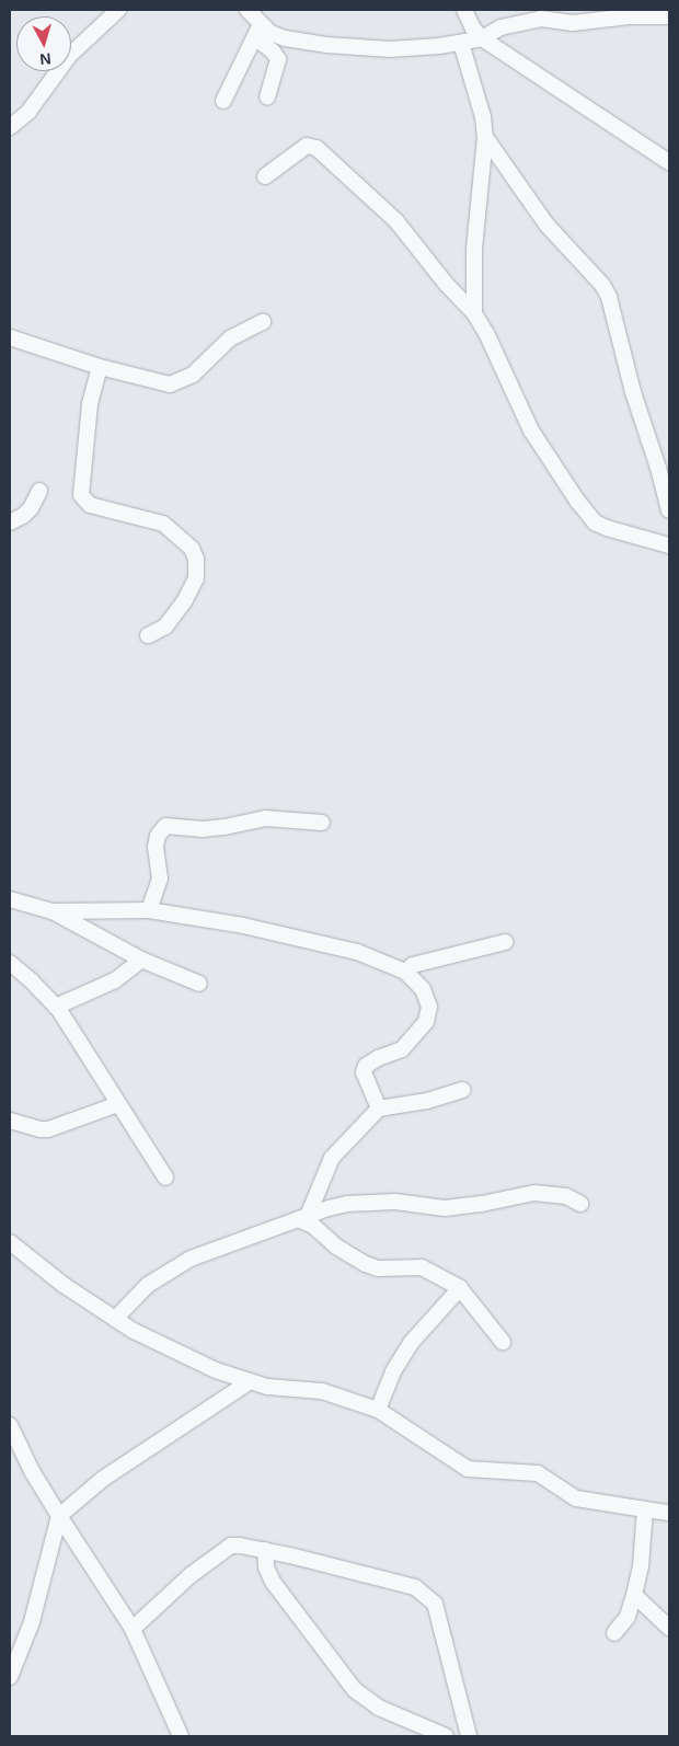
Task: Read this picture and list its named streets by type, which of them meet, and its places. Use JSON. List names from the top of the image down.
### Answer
{
  "north": "bottom"
}
